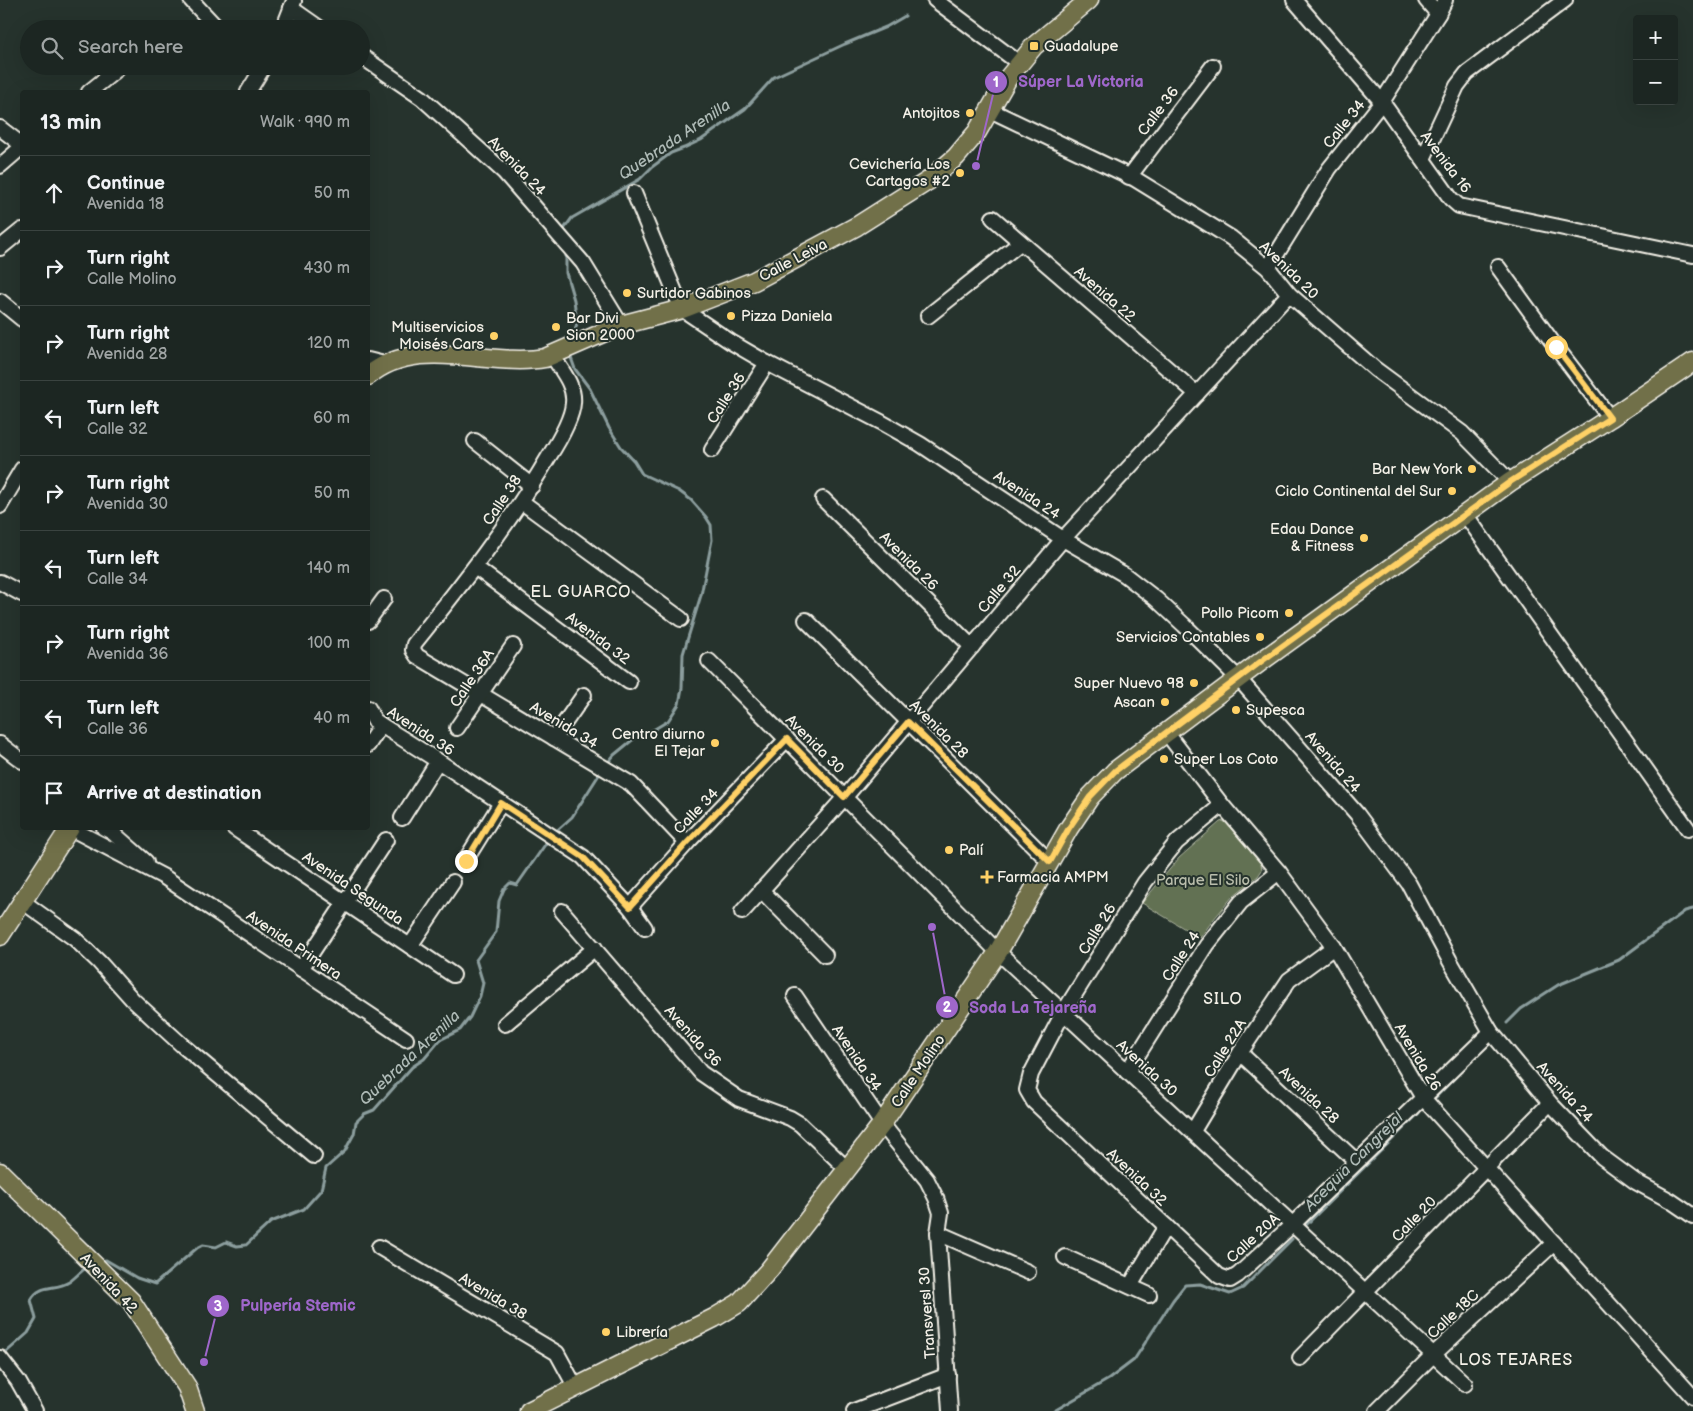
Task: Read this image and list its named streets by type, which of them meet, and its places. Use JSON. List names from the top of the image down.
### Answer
{
  "streets": {
    "main road": ["Calle Leiva", "Calle Molino", "Avenida 42"],
    "street": [
      "Calle 36",
      "Calle 34",
      "Avenida 16",
      "Avenida 24",
      "Avenida 20",
      "Avenida 22",
      "Calle 38",
      "Avenida 26",
      "Calle 32",
      "Avenida 32",
      "Calle 36A",
      "Avenida 34",
      "Avenida 28",
      "Avenida 36",
      "Avenida 30",
      "Avenida Segunda",
      "Calle 26",
      "Avenida Primera",
      "Calle 24",
      "Calle 22A",
      "Calle 20",
      "Calle 20A",
      "Avenida 38",
      "Transversl 30",
      "Calle 18C"
    ]
  },
  "crossings": [
    ["Calle 36", "Avenida 24"],
    ["Calle 36", "Avenida 20"],
    ["Calle 34", "Avenida 16"],
    ["Calle 34", "Avenida 20"],
    ["Calle 34", "Avenida 34"],
    ["Calle 34", "Avenida 36"],
    ["Calle 34", "Avenida 30"],
    ["Avenida 24", "Calle Leiva"],
    ["Avenida 24", "Calle 32"],
    ["Avenida 24", "Calle Molino"],
    ["Avenida 24", "Calle 20"],
    ["Avenida 24", "Calle 20A"],
    ["Calle Leiva", "Avenida 20"],
    ["Calle Leiva", "Calle 38"],
    ["Avenida 20", "Calle 32"],
    ["Avenida 20", "Calle Molino"],
    ["Avenida 22", "Calle 32"],
    ["Calle 38", "Avenida 32"],
    ["Calle 38", "Avenida 34"],
    ["Avenida 26", "Calle 32"],
    ["Avenida 26", "Calle 26"],
    ["Avenida 26", "Calle 24"],
    ["Avenida 26", "Calle 22A"],
    ["Avenida 26", "Calle Molino"],
    ["Avenida 26", "Calle 20"],
    ["Avenida 26", "Calle 20A"],
    ["Avenida 26", "Calle 18C"],
    ["Calle 32", "Avenida 28"],
    ["Calle 32", "Avenida 30"],
    ["Avenida 32", "Calle 26"],
    ["Avenida 32", "Calle 20A"],
    ["Calle 36A", "Avenida 34"],
    ["Avenida 34", "Calle Molino"],
    ["Avenida 34", "Transversl 30"],
    ["Avenida 28", "Calle 22A"],
    ["Avenida 28", "Calle Molino"],
    ["Avenida 28", "Calle 20A"],
    ["Avenida 36", "Calle Molino"],
    ["Avenida 30", "Calle 26"],
    ["Avenida 30", "Calle 24"],
    ["Avenida 30", "Calle 22A"],
    ["Avenida 30", "Calle Molino"],
    ["Avenida 30", "Calle 20"],
    ["Avenida 30", "Calle 20A"],
    ["Avenida 30", "Calle 18C"],
    ["Calle Molino", "Avenida 38"]
  ],
  "districts": ["EL GUARCO", "SILO", "LOS TEJARES"],
  "water": ["Quebrada Arenilla", "Acequia Cangrejal"],
  "parks": ["Parque El Silo"],
  "places": {
    "transit": ["Guadalupe"],
    "other": [
      "Antojitos",
      "Súper La Victoria",
      "Cevichería Los Cartagos #2",
      "Surtidor Gabinos",
      "Pizza Daniela",
      "Bar Divi Sion 2000",
      "Multiservicios Moisés Cars",
      "Bar New York",
      "Ciclo Continental del Sur",
      "Edau Dance & Fitness",
      "Pollo Picom",
      "Servicios Contables",
      "Super Nuevo 98",
      "Ascan",
      "Supesca",
      "Centro diurno El Tejar",
      "Super Los Coto",
      "Palí",
      "Soda La Tejareña",
      "Librería",
      "Pulpería Stemic"
    ],
    "health": ["Farmacia AMPM"]
  },
  "page": {
    "map_buttons": ["+", "−"],
    "search": "Search here",
    "heading": ["13 min", "Walk · 990 m"],
    "list": [
      ["Continue", "Avenida 18", "50 m"],
      ["Turn right", "Calle Molino", "430 m"],
      ["Turn right", "Avenida 28", "120 m"],
      ["Turn left", "Calle 32", "60 m"],
      ["Turn right", "Avenida 30", "50 m"],
      ["Turn left", "Calle 34", "140 m"],
      ["Turn right", "Avenida 36", "100 m"],
      ["Turn left", "Calle 36", "40 m"],
      "Arrive at destination"
    ]
  }
}
